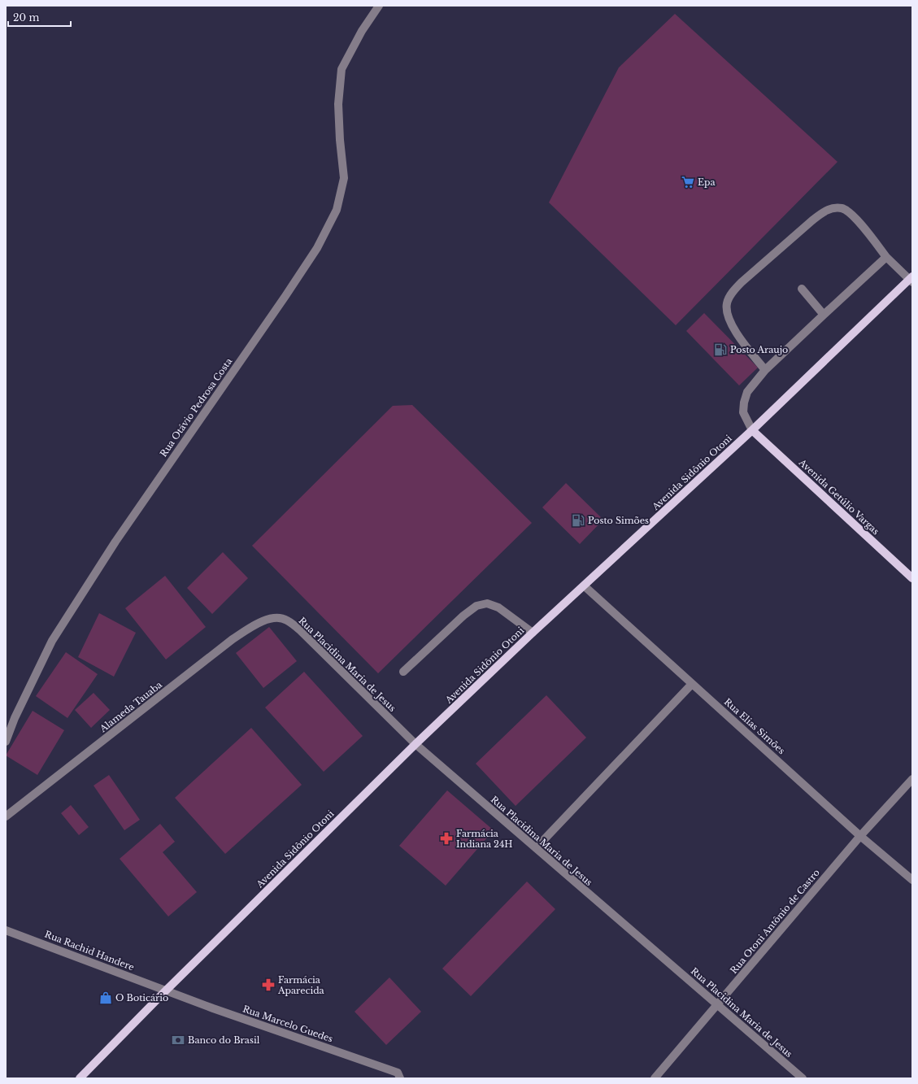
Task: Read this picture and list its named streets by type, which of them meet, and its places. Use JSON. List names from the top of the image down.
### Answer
{
  "streets": {
    "main road": ["Avenida Sidônio Otoni", "Avenida Getúlio Vargas"],
    "street": [
      "Rua Otávio Pedrosa Costa",
      "Rua Placidina Maria de Jesus",
      "Alameda Tauaba",
      "Rua Elias Simões",
      "Rua Otoni Antônio de Castro",
      "Rua Rachid Handere",
      "Rua Marcelo Guedes"
    ]
  },
  "crossings": [
    ["Avenida Sidônio Otoni", "Avenida Getúlio Vargas"],
    ["Avenida Sidônio Otoni", "Rua Placidina Maria de Jesus"],
    ["Avenida Sidônio Otoni", "Rua Elias Simões"],
    ["Avenida Sidônio Otoni", "Rua Rachid Handere"],
    ["Avenida Sidônio Otoni", "Rua Marcelo Guedes"],
    ["Rua Placidina Maria de Jesus", "Alameda Tauaba"],
    ["Rua Placidina Maria de Jesus", "Rua Otoni Antônio de Castro"],
    ["Rua Elias Simões", "Rua Otoni Antônio de Castro"],
    ["Rua Rachid Handere", "Rua Marcelo Guedes"]
  ],
  "places": {
    "supermarket": ["Epa"],
    "fuel station": ["Posto Araujo", "Posto Simões"],
    "pharmacy": ["Farmácia Indiana 24H", "Farmácia Aparecida"],
    "shop": ["O Boticário"],
    "bank": ["Banco do Brasil"]
  },
  "scale_bar": "20 m"
}
